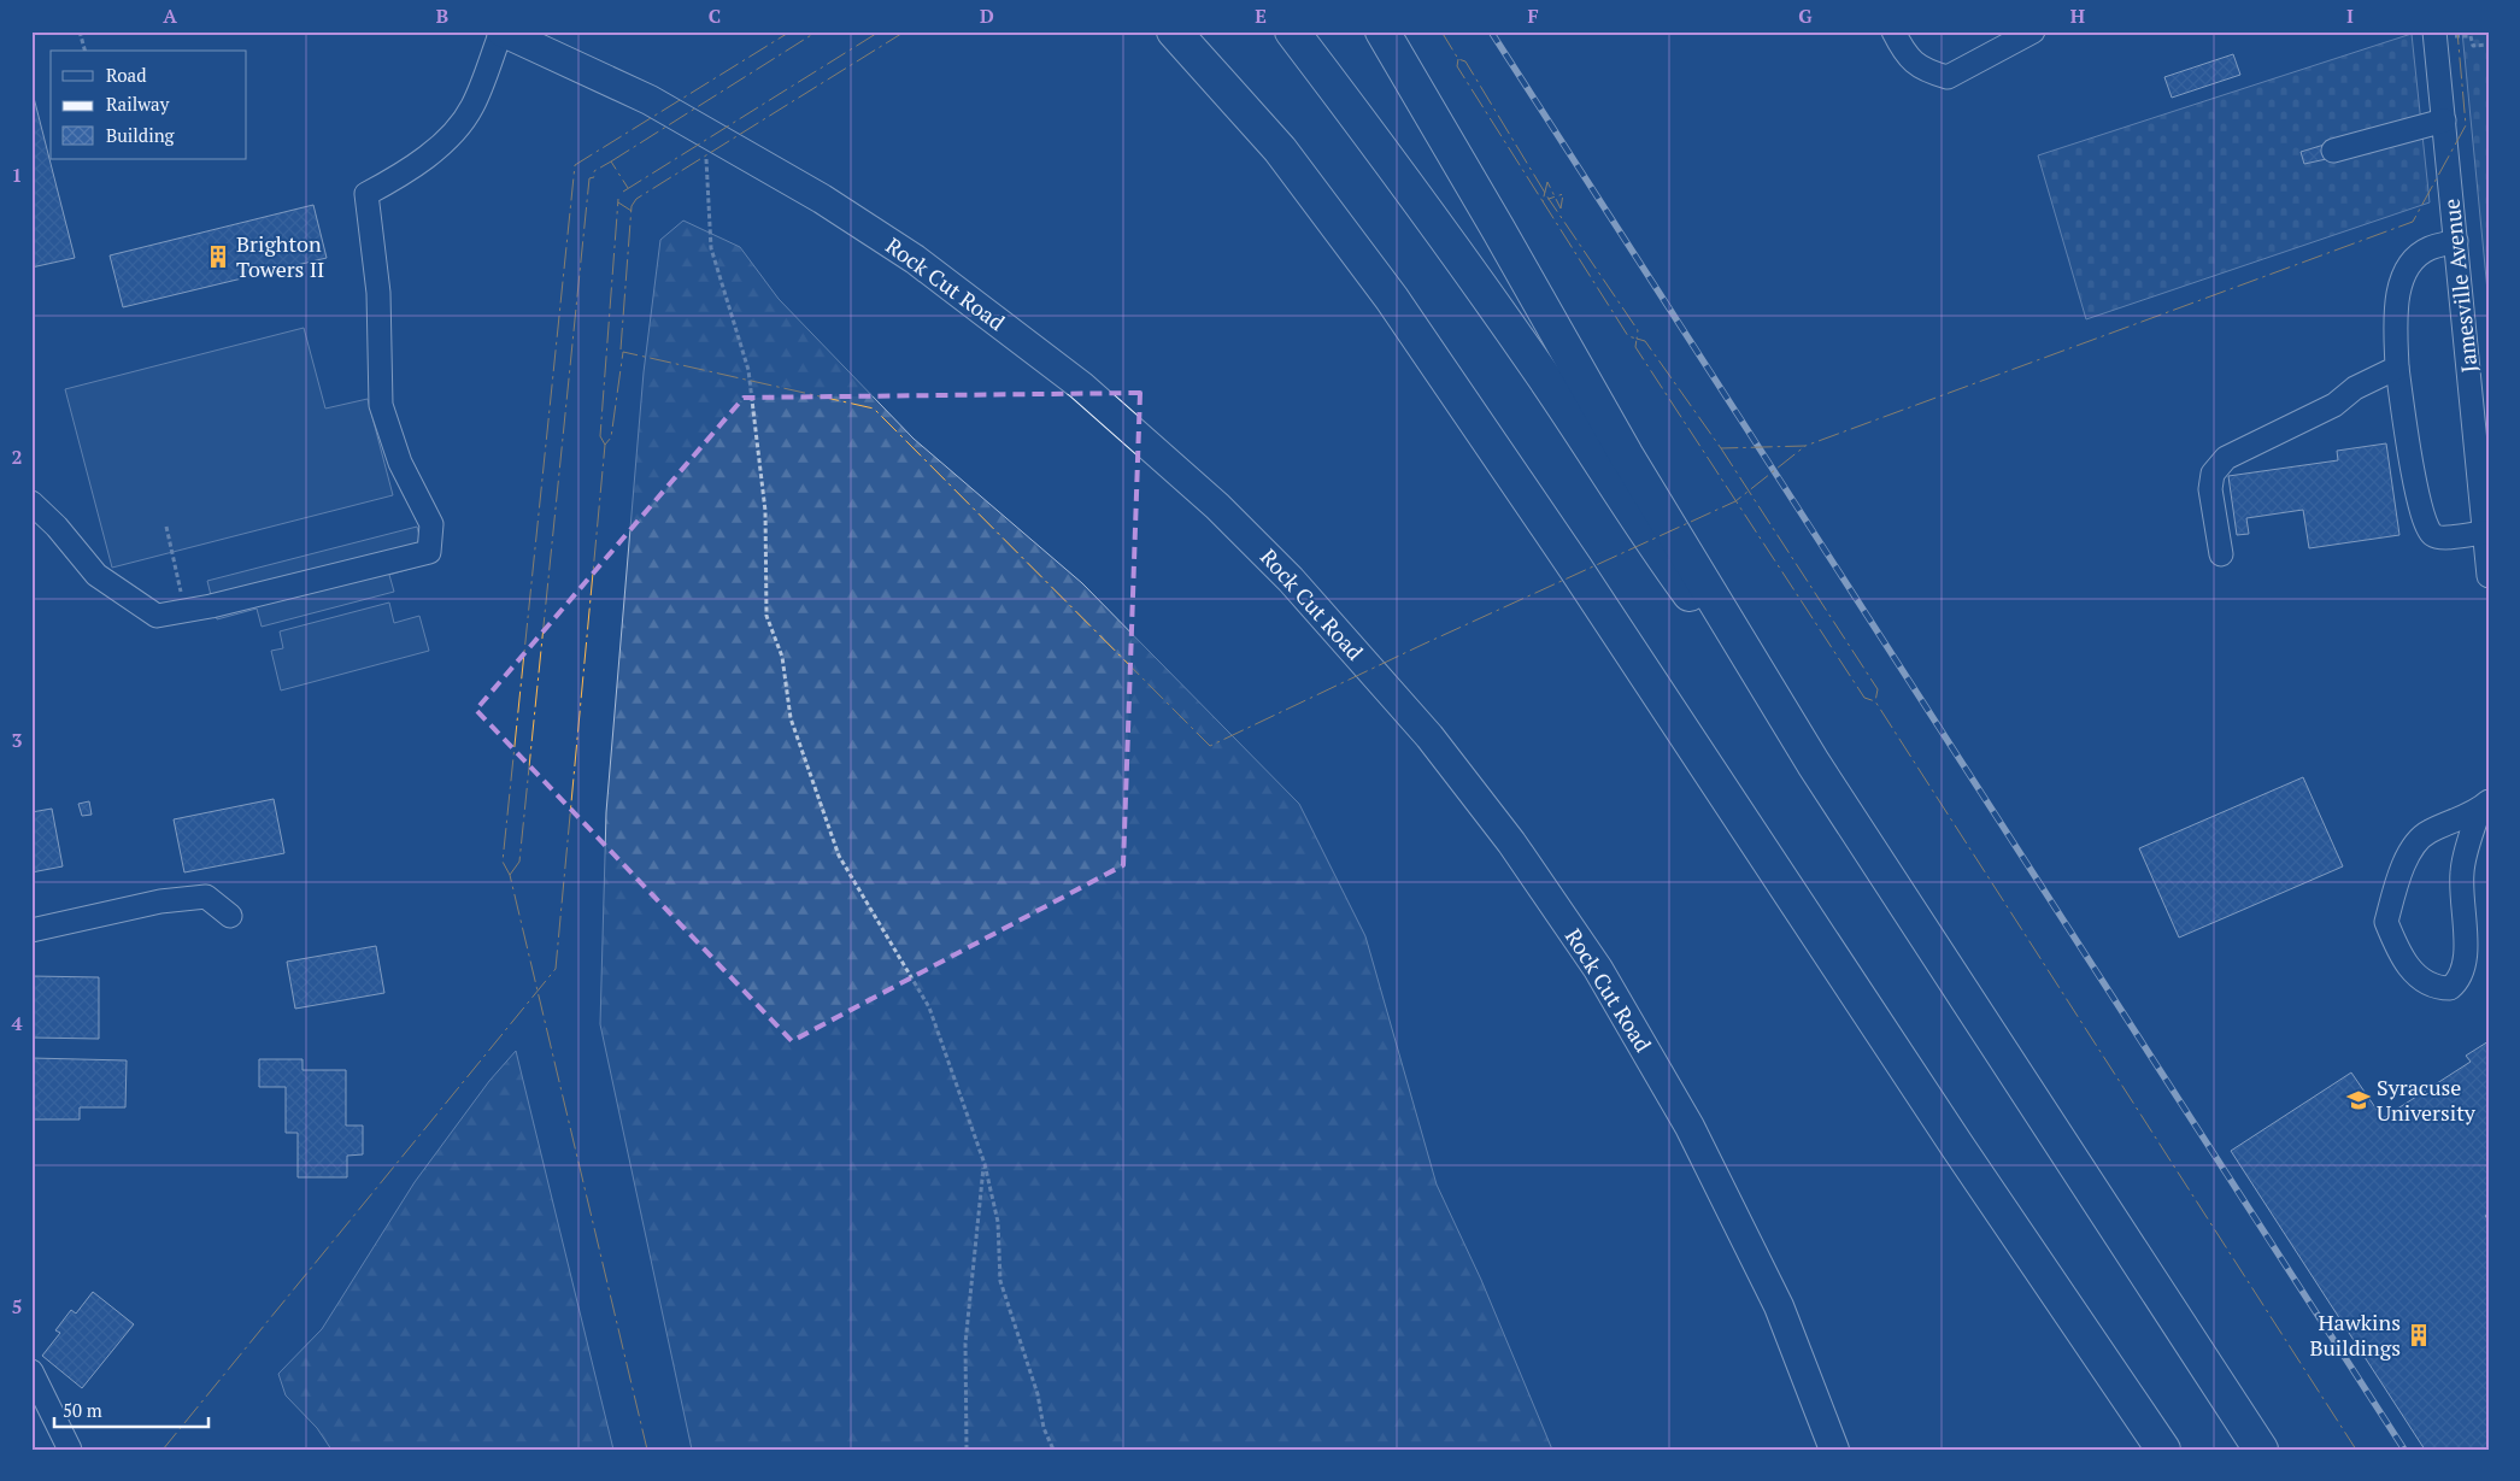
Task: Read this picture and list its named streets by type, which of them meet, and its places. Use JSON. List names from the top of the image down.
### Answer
{
  "streets": {
    "main road": ["Rock Cut Road"],
    "street": ["Jamesville Avenue"]
  },
  "places": {
    "building": ["Brighton Towers II", "Hawkins Buildings"],
    "school or university": ["Syracuse University"]
  },
  "legend": ["Road", "Railway", "Building"],
  "scale_bar": "50 m",
  "grid": {
    "columns": [
      "A",
      "B",
      "C",
      "D",
      "E",
      "F",
      "G",
      "H",
      "I"
    ],
    "rows": [
      "1",
      "2",
      "3",
      "4",
      "5"
    ]
  }
}
